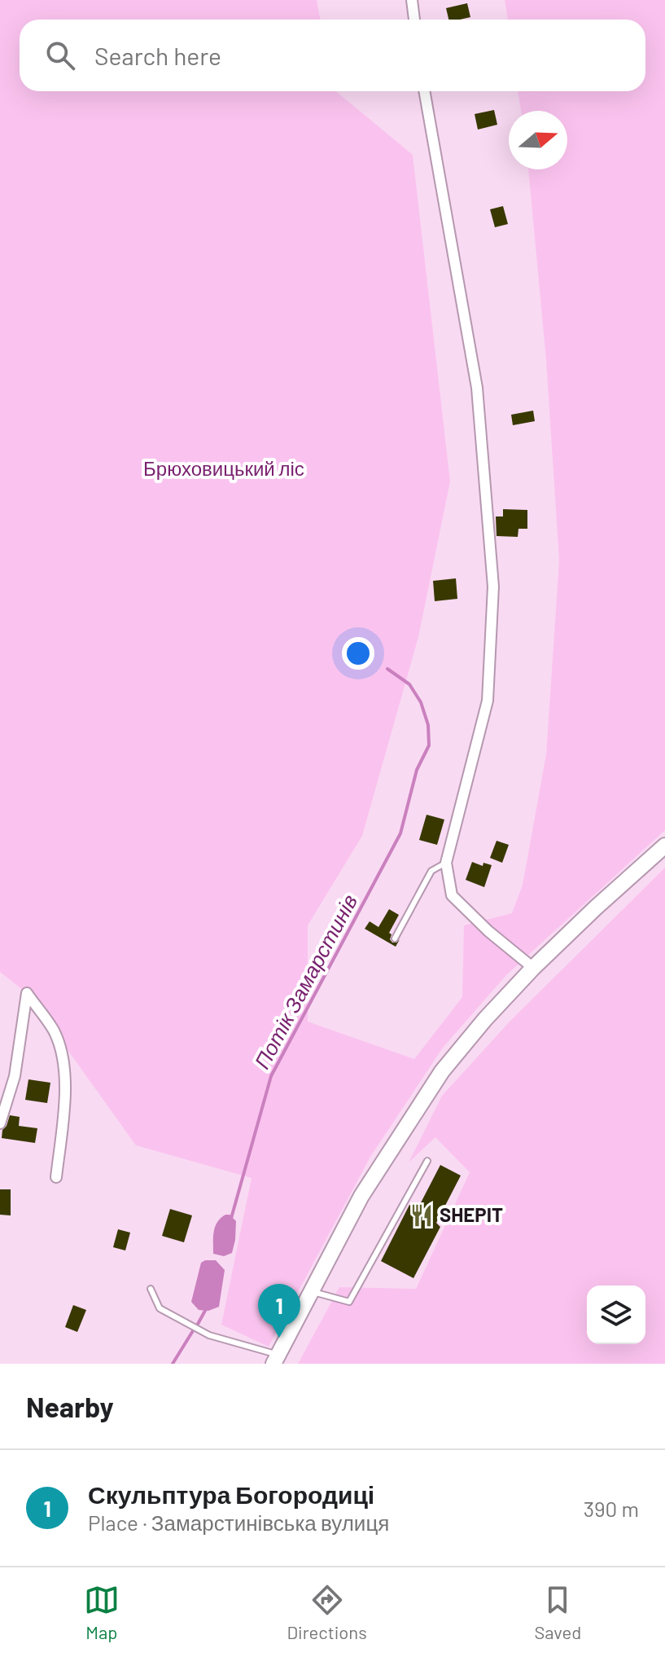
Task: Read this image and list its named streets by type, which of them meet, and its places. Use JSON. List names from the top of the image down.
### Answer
{
  "water": ["Потік Замарстинів"],
  "parks": ["Брюховицький ліс"],
  "places": {
    "restaurant": ["SHEPIT"]
  },
  "north": "right",
  "page": {
    "search": "Search here",
    "pins": "1",
    "heading": "Nearby",
    "list": [
      {
        "mark": "1",
        "name": "Скульптура Богородиці",
        "note": "Place · Замарстинівська вулиця",
        "value": "390 m"
      }
    ],
    "nav": ["Map", "Directions", "Saved"]
  }
}
